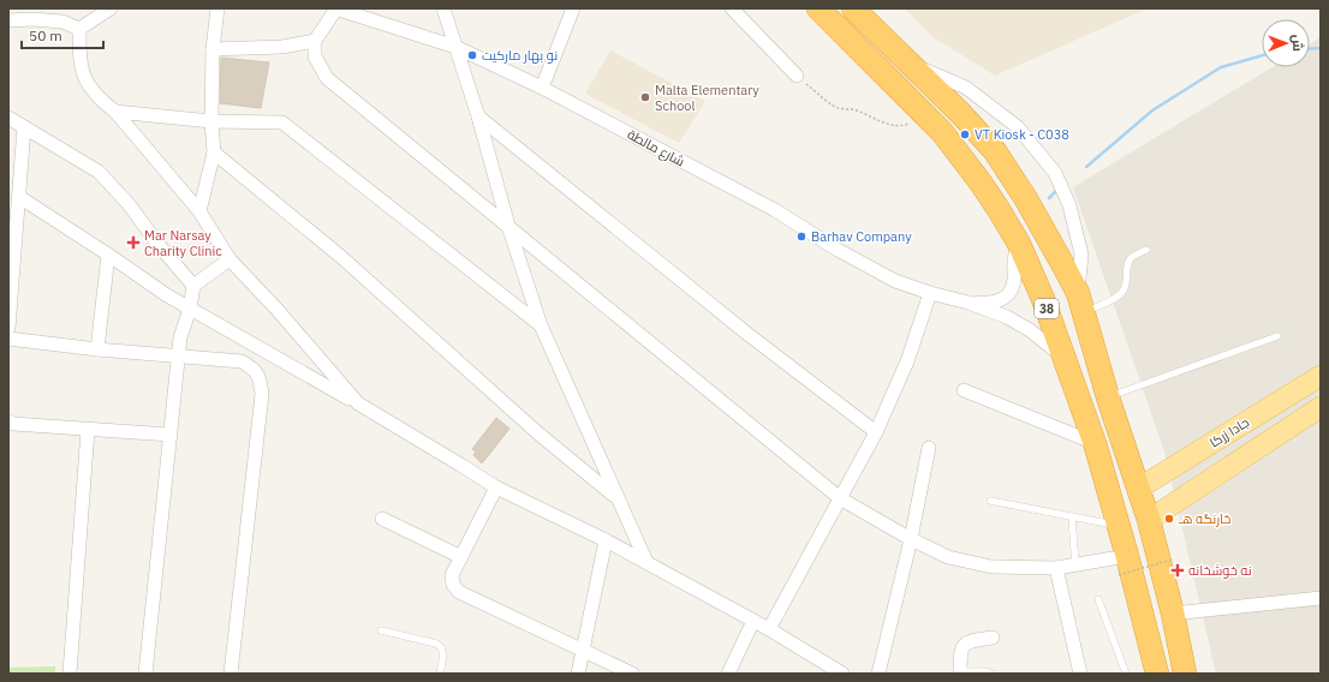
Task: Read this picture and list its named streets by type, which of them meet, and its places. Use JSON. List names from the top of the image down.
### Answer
{
  "streets": {
    "highway": ["38"],
    "main road": ["جادا زرکا"],
    "street": ["شارع مالطة"]
  },
  "crossings": [
    ["شارع مالطة", "38"],
    ["38", "جادا زرکا"]
  ],
  "places": {
    "other": [
      "نو بهار ماركيت",
      "Malta Elementary School",
      "VT Kiosk - C038",
      "Barhav Company",
      "خارنگه هـ"
    ],
    "health": ["Mar Narsay Charity Clinic", "نه خوشخانه"]
  },
  "scale_bar": "50 m",
  "north": "right"
}
